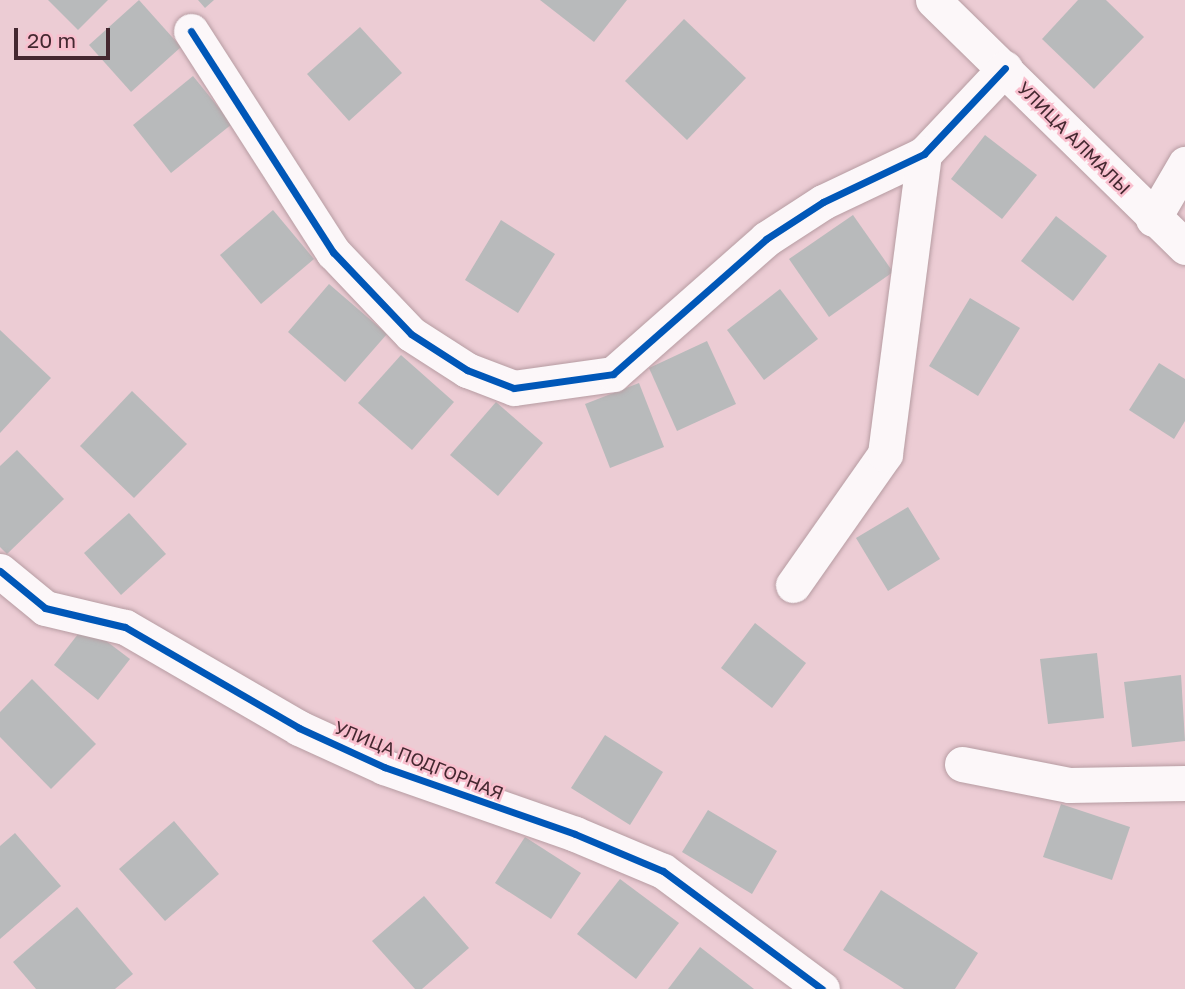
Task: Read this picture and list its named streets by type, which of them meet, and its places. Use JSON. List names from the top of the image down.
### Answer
{
  "streets": {
    "street": ["УЛИЦА АЛМАЛЫ", "УЛИЦА ПОДГОРНАЯ"]
  },
  "scale_bar": "20 m"
}
